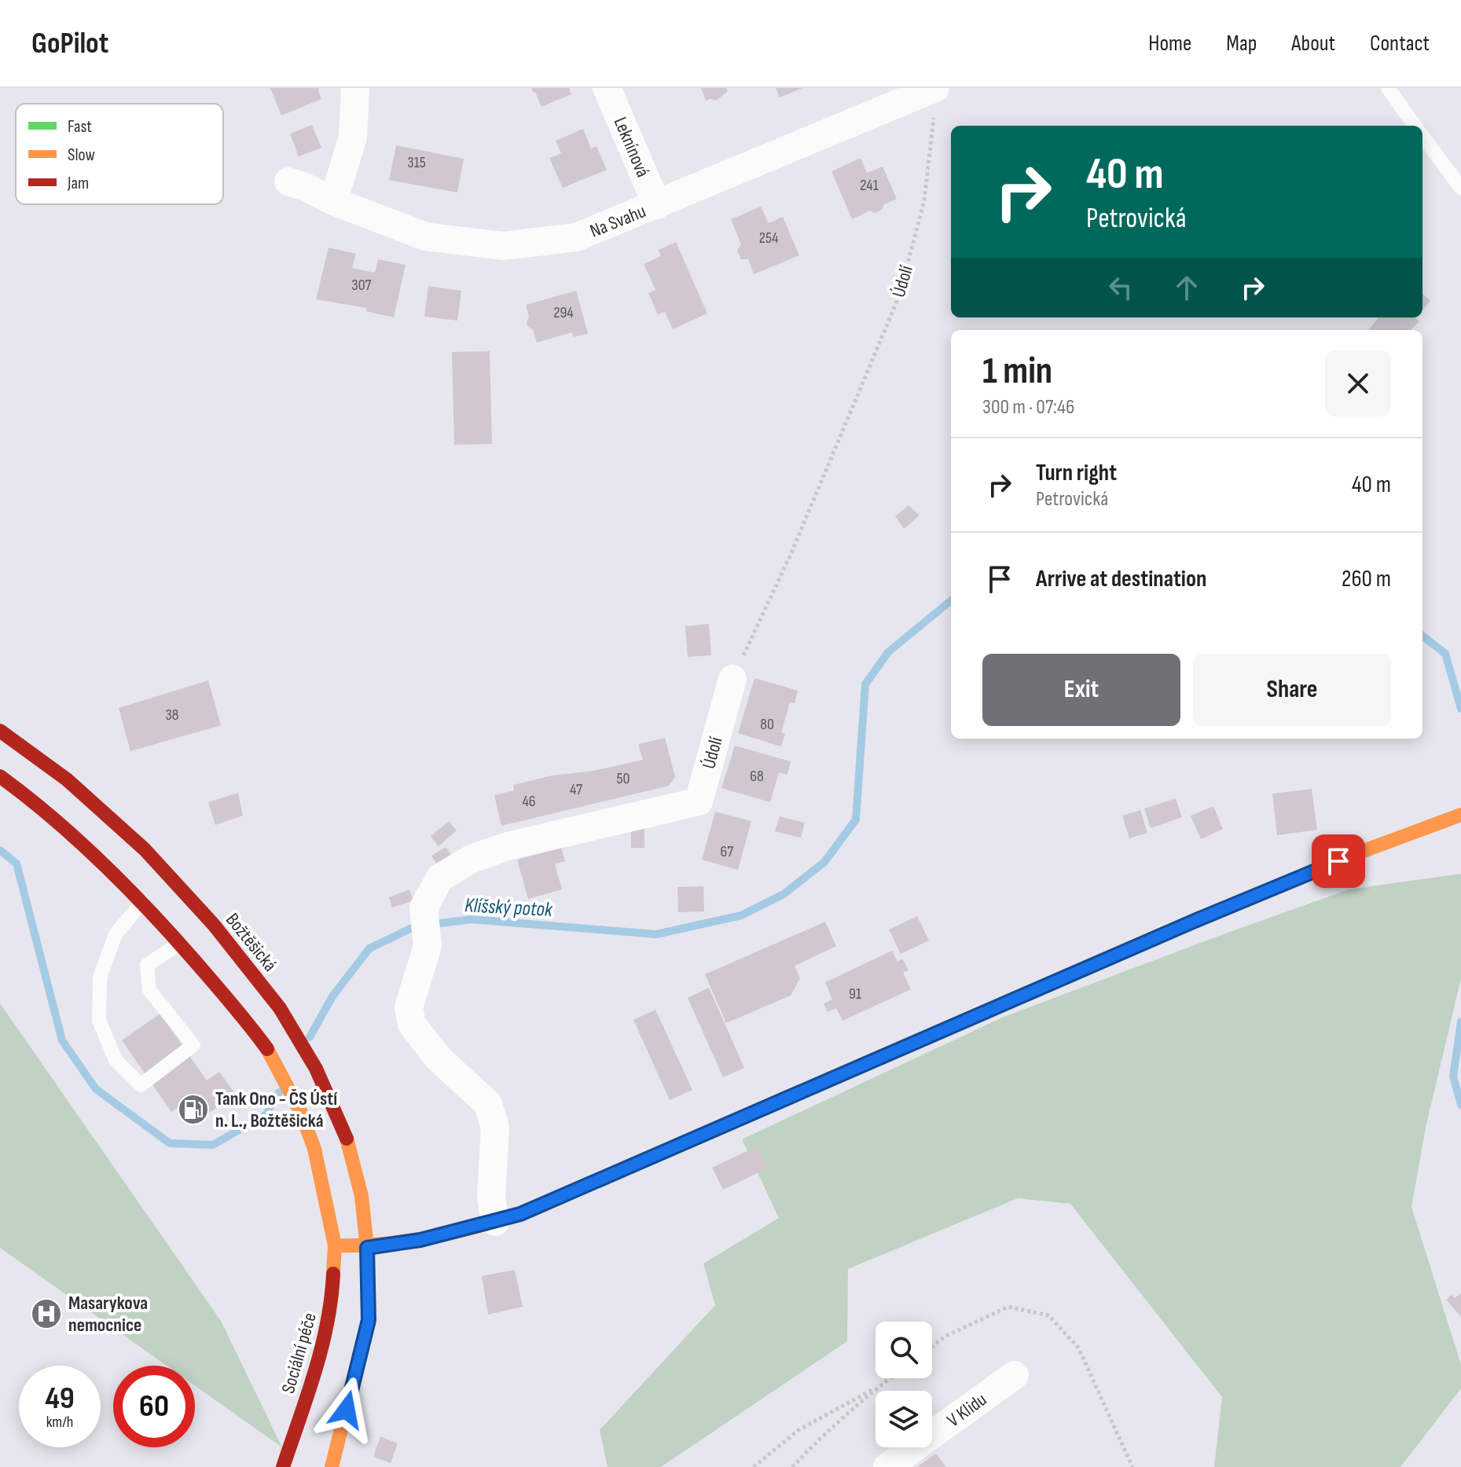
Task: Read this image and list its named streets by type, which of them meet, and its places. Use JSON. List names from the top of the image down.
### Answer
{
  "streets": {
    "main road": ["Božtěšická", "Sociální péče"],
    "street": [
      "Leknínová",
      "Na Svahu",
      "Údolí",
      "V Klidu"
    ]
  },
  "crossings": [
    ["Leknínová", "Na Svahu"],
    ["Na Svahu", "Údolí"]
  ],
  "water": ["Klíšský potok"],
  "places": {
    "fuel station": ["Tank Ono - ČS Ústí n. L., Božtěšická"],
    "hospital": ["Masarykova nemocnice"]
  },
  "house_numbers": [
    "315",
    "241",
    "254",
    "307",
    "294",
    "38",
    "80",
    "68",
    "50",
    "47",
    "46",
    "67",
    "91"
  ],
  "legend": ["Fast", "Slow", "Jam"],
  "page": {
    "header": "GoPilot",
    "nav": [
      "Home",
      "Map",
      "About",
      "Contact"
    ],
    "turn": ["40 m", "Petrovická"],
    "heading": ["1 min", "300 m · 07:46"],
    "list": [
      {
        "name": "Turn right",
        "note": "Petrovická",
        "value": "40 m"
      },
      {
        "name": "Arrive at destination",
        "value": "260 m"
      }
    ],
    "buttons": ["Exit", "Share"],
    "speed": "49 km/h",
    "limit": "60"
  }
}
